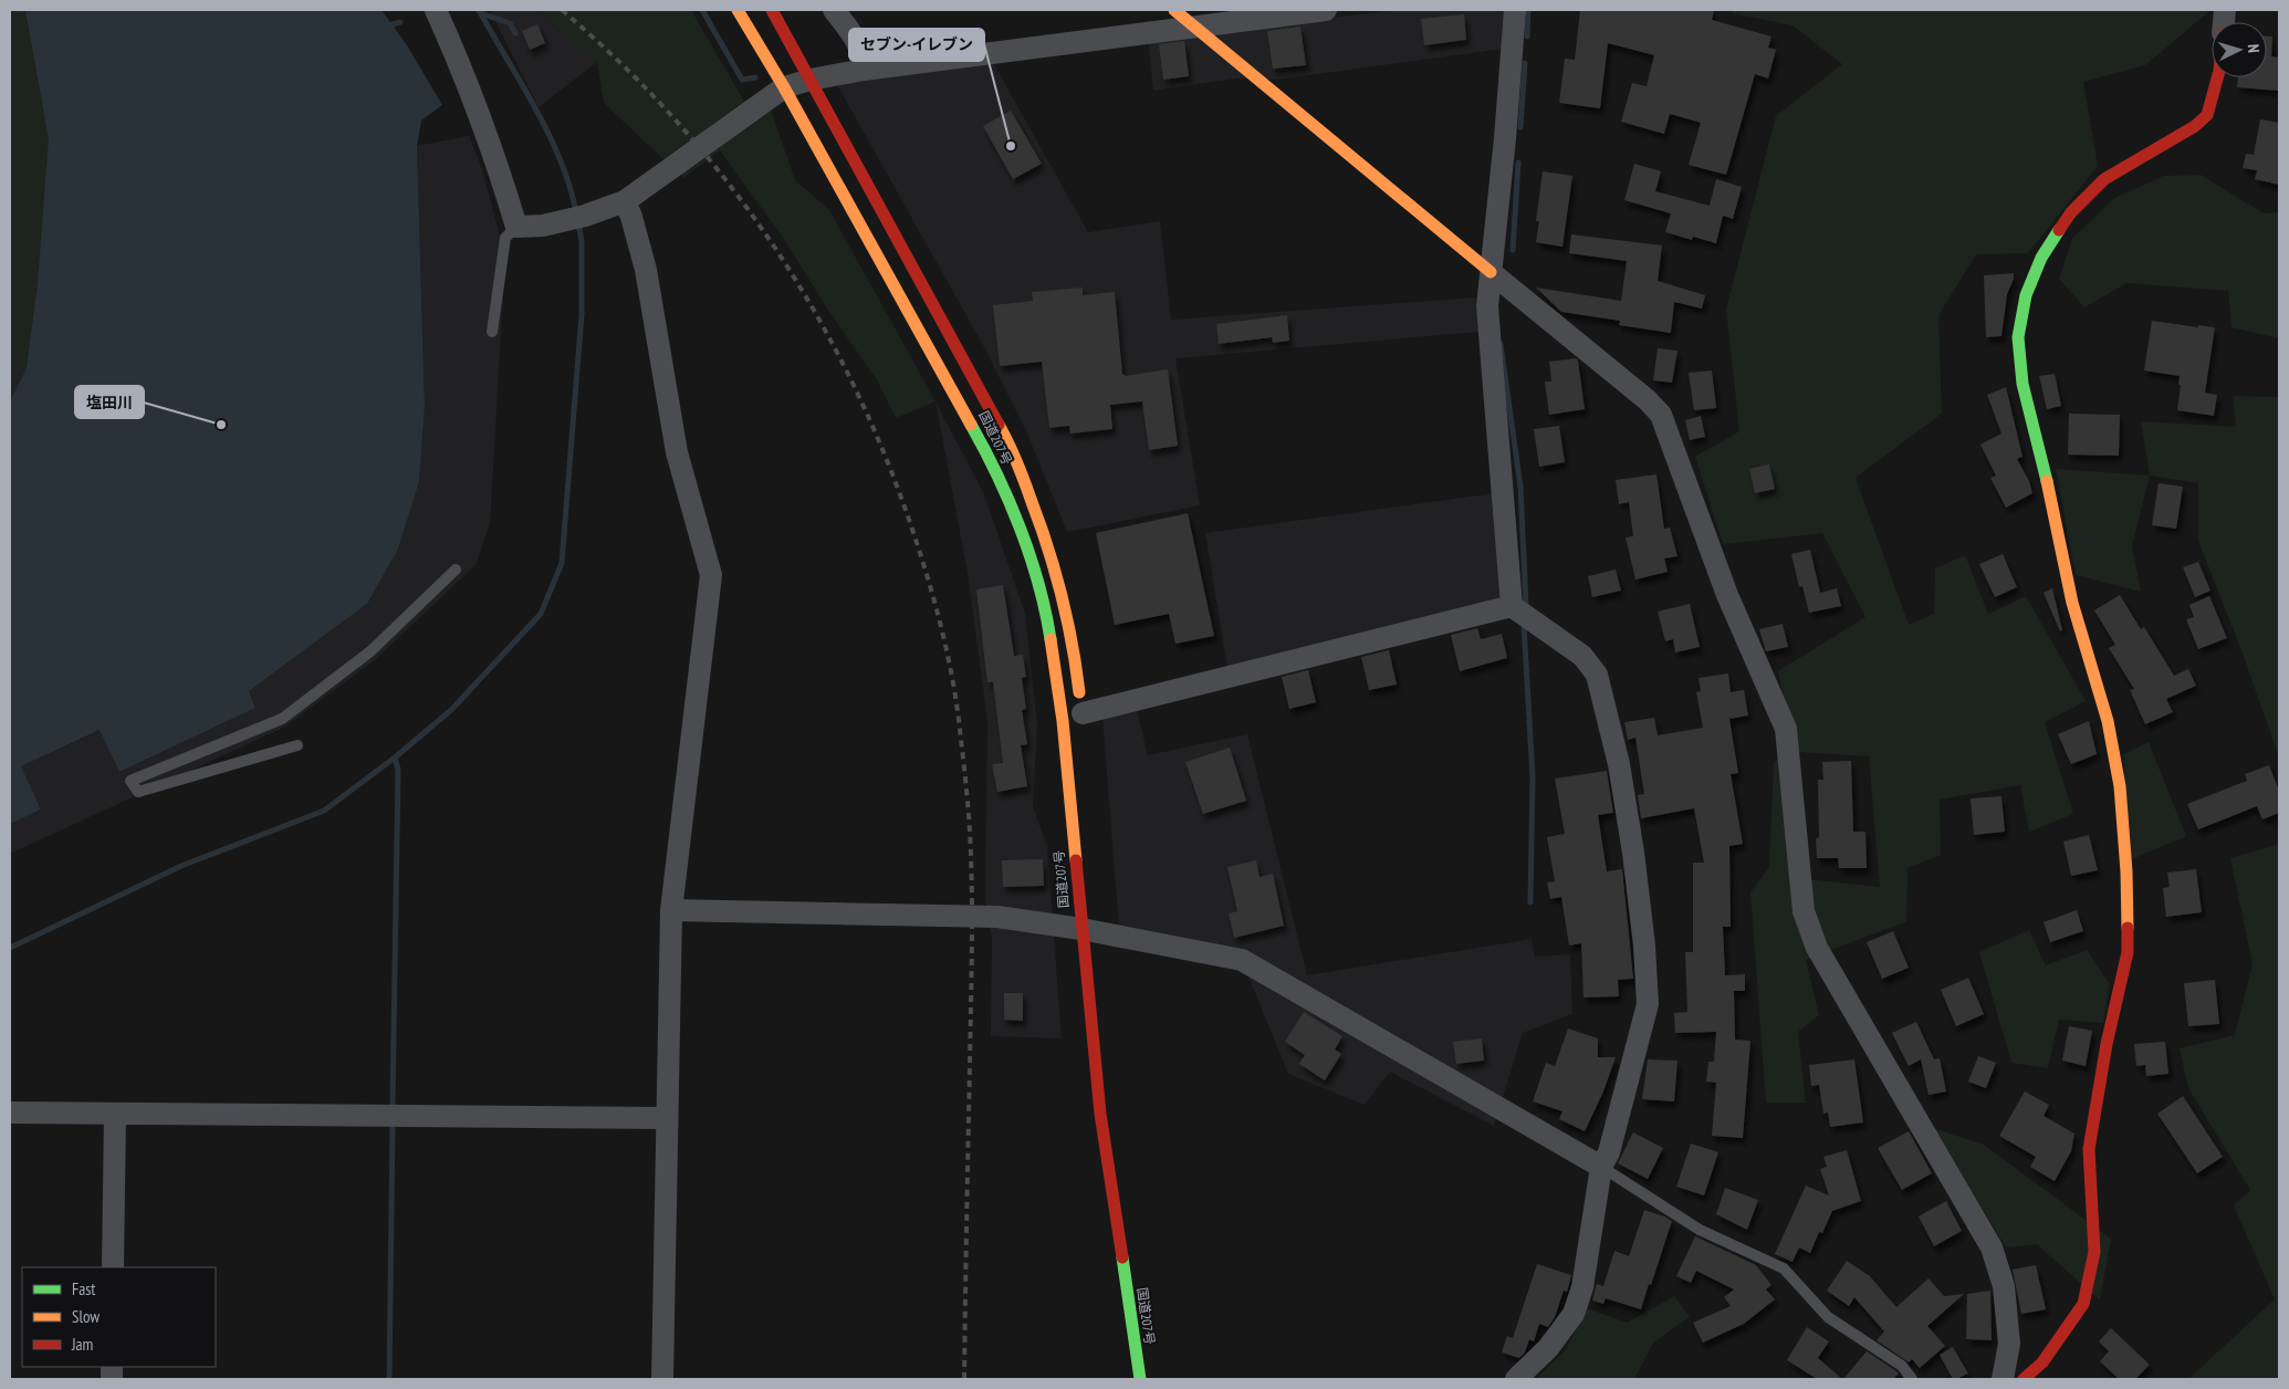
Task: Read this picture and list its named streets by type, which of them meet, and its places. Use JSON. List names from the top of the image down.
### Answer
{
  "streets": {
    "main road": ["国道207号"]
  },
  "places": ["セブン-イレブン", "塩田川"],
  "legend": ["Fast", "Slow", "Jam"],
  "north": "right"
}
